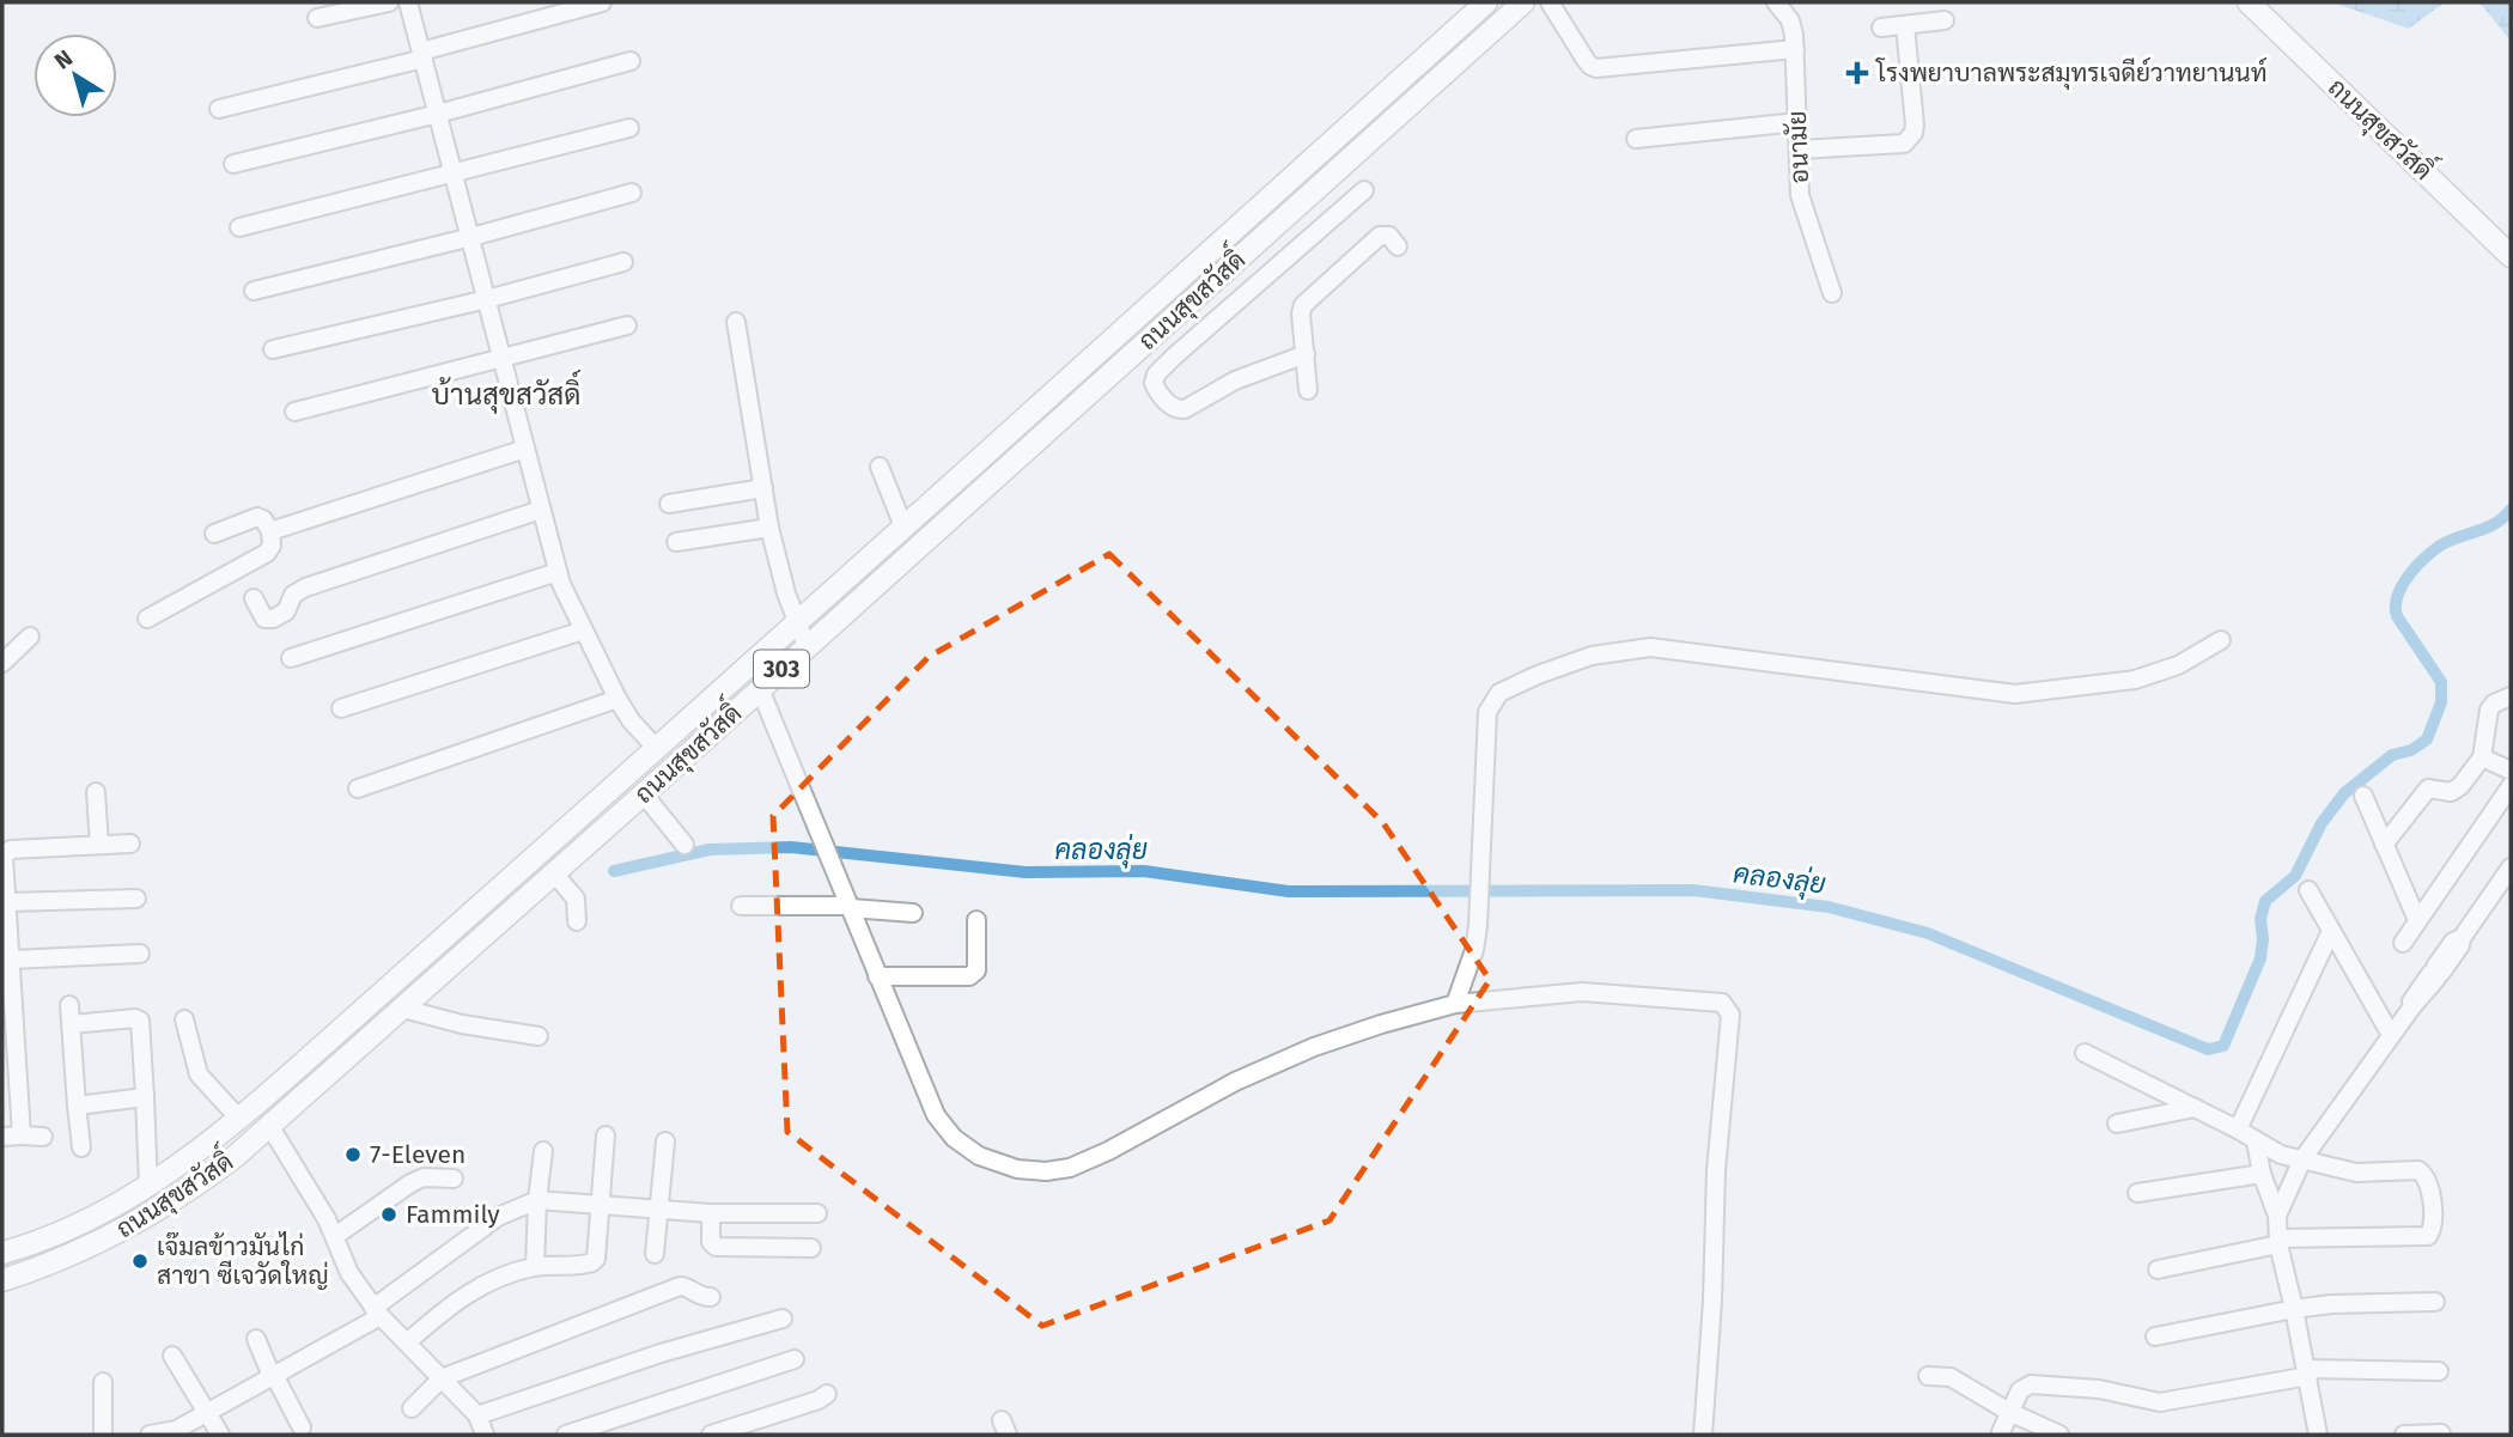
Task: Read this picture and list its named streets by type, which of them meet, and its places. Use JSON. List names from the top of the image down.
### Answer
{
  "streets": {
    "main road": ["ถนนสุขสวัสดิ์", "303"],
    "street": ["อนามัย"]
  },
  "districts": ["บ้านสุขสวัสดิ์"],
  "water": ["คลองลุ่ย"],
  "places": {
    "health": ["โรงพยาบาลพระสมุทรเจดีย์วาทยานนท์"],
    "other": ["7-Eleven", "Fammily", "เจ๊มลข้าวมันไก่ สาขา ซีเจวัดใหญ่"]
  },
  "north": "top left"
}
